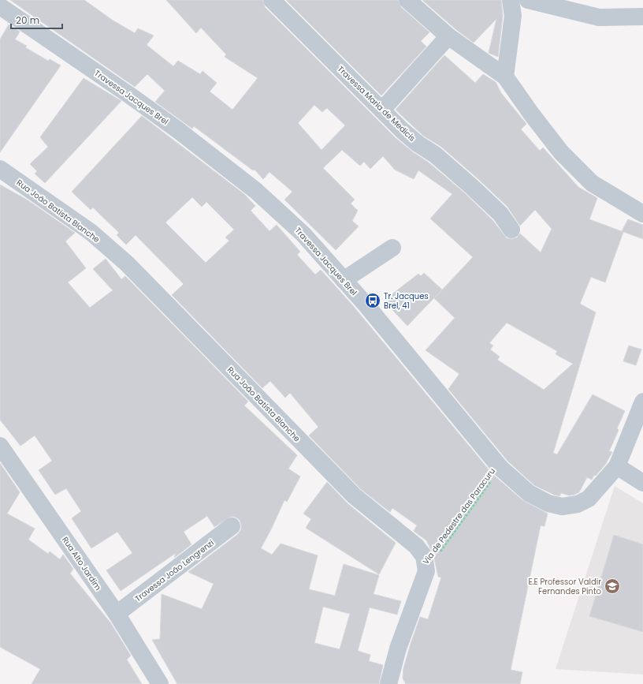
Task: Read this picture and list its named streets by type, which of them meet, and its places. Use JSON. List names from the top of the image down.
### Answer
{
  "streets": {
    "street": [
      "Travessa Jacques Brel",
      "Travessa Maria de Medicis",
      "Rua João Batista Blanche",
      "Rua Alto Jardim",
      "Travessa João Lengrenzi"
    ],
    "path": ["Via de Pedestre das Paracuru"]
  },
  "crossings": [
    ["Travessa Jacques Brel", "Via de Pedestre das Paracuru"],
    ["Rua João Batista Blanche", "Via de Pedestre das Paracuru"],
    ["Rua Alto Jardim", "Travessa João Lengrenzi"]
  ],
  "places": {
    "bus stop": ["Tr. Jacques Brel, 41"],
    "school or university": ["E.E Professor Valdir Fernandes Pinto"]
  },
  "scale_bar": "20 m"
}
